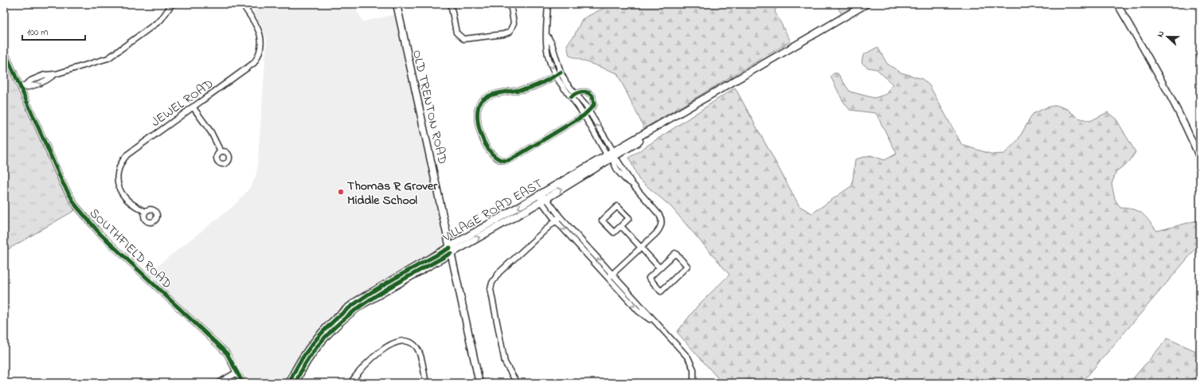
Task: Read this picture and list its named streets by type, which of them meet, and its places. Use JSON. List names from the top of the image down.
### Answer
{
  "streets": {
    "main road": ["OLD TRENTON ROAD", "VILLAGE ROAD EAST"],
    "street": ["JEWEL ROAD", "SOUTHFIELD ROAD"]
  },
  "crossings": [
    ["OLD TRENTON ROAD", "VILLAGE ROAD EAST"]
  ],
  "places": ["Thomas R Grover Middle School"],
  "scale_bar": "100 m",
  "north": "left"
}
